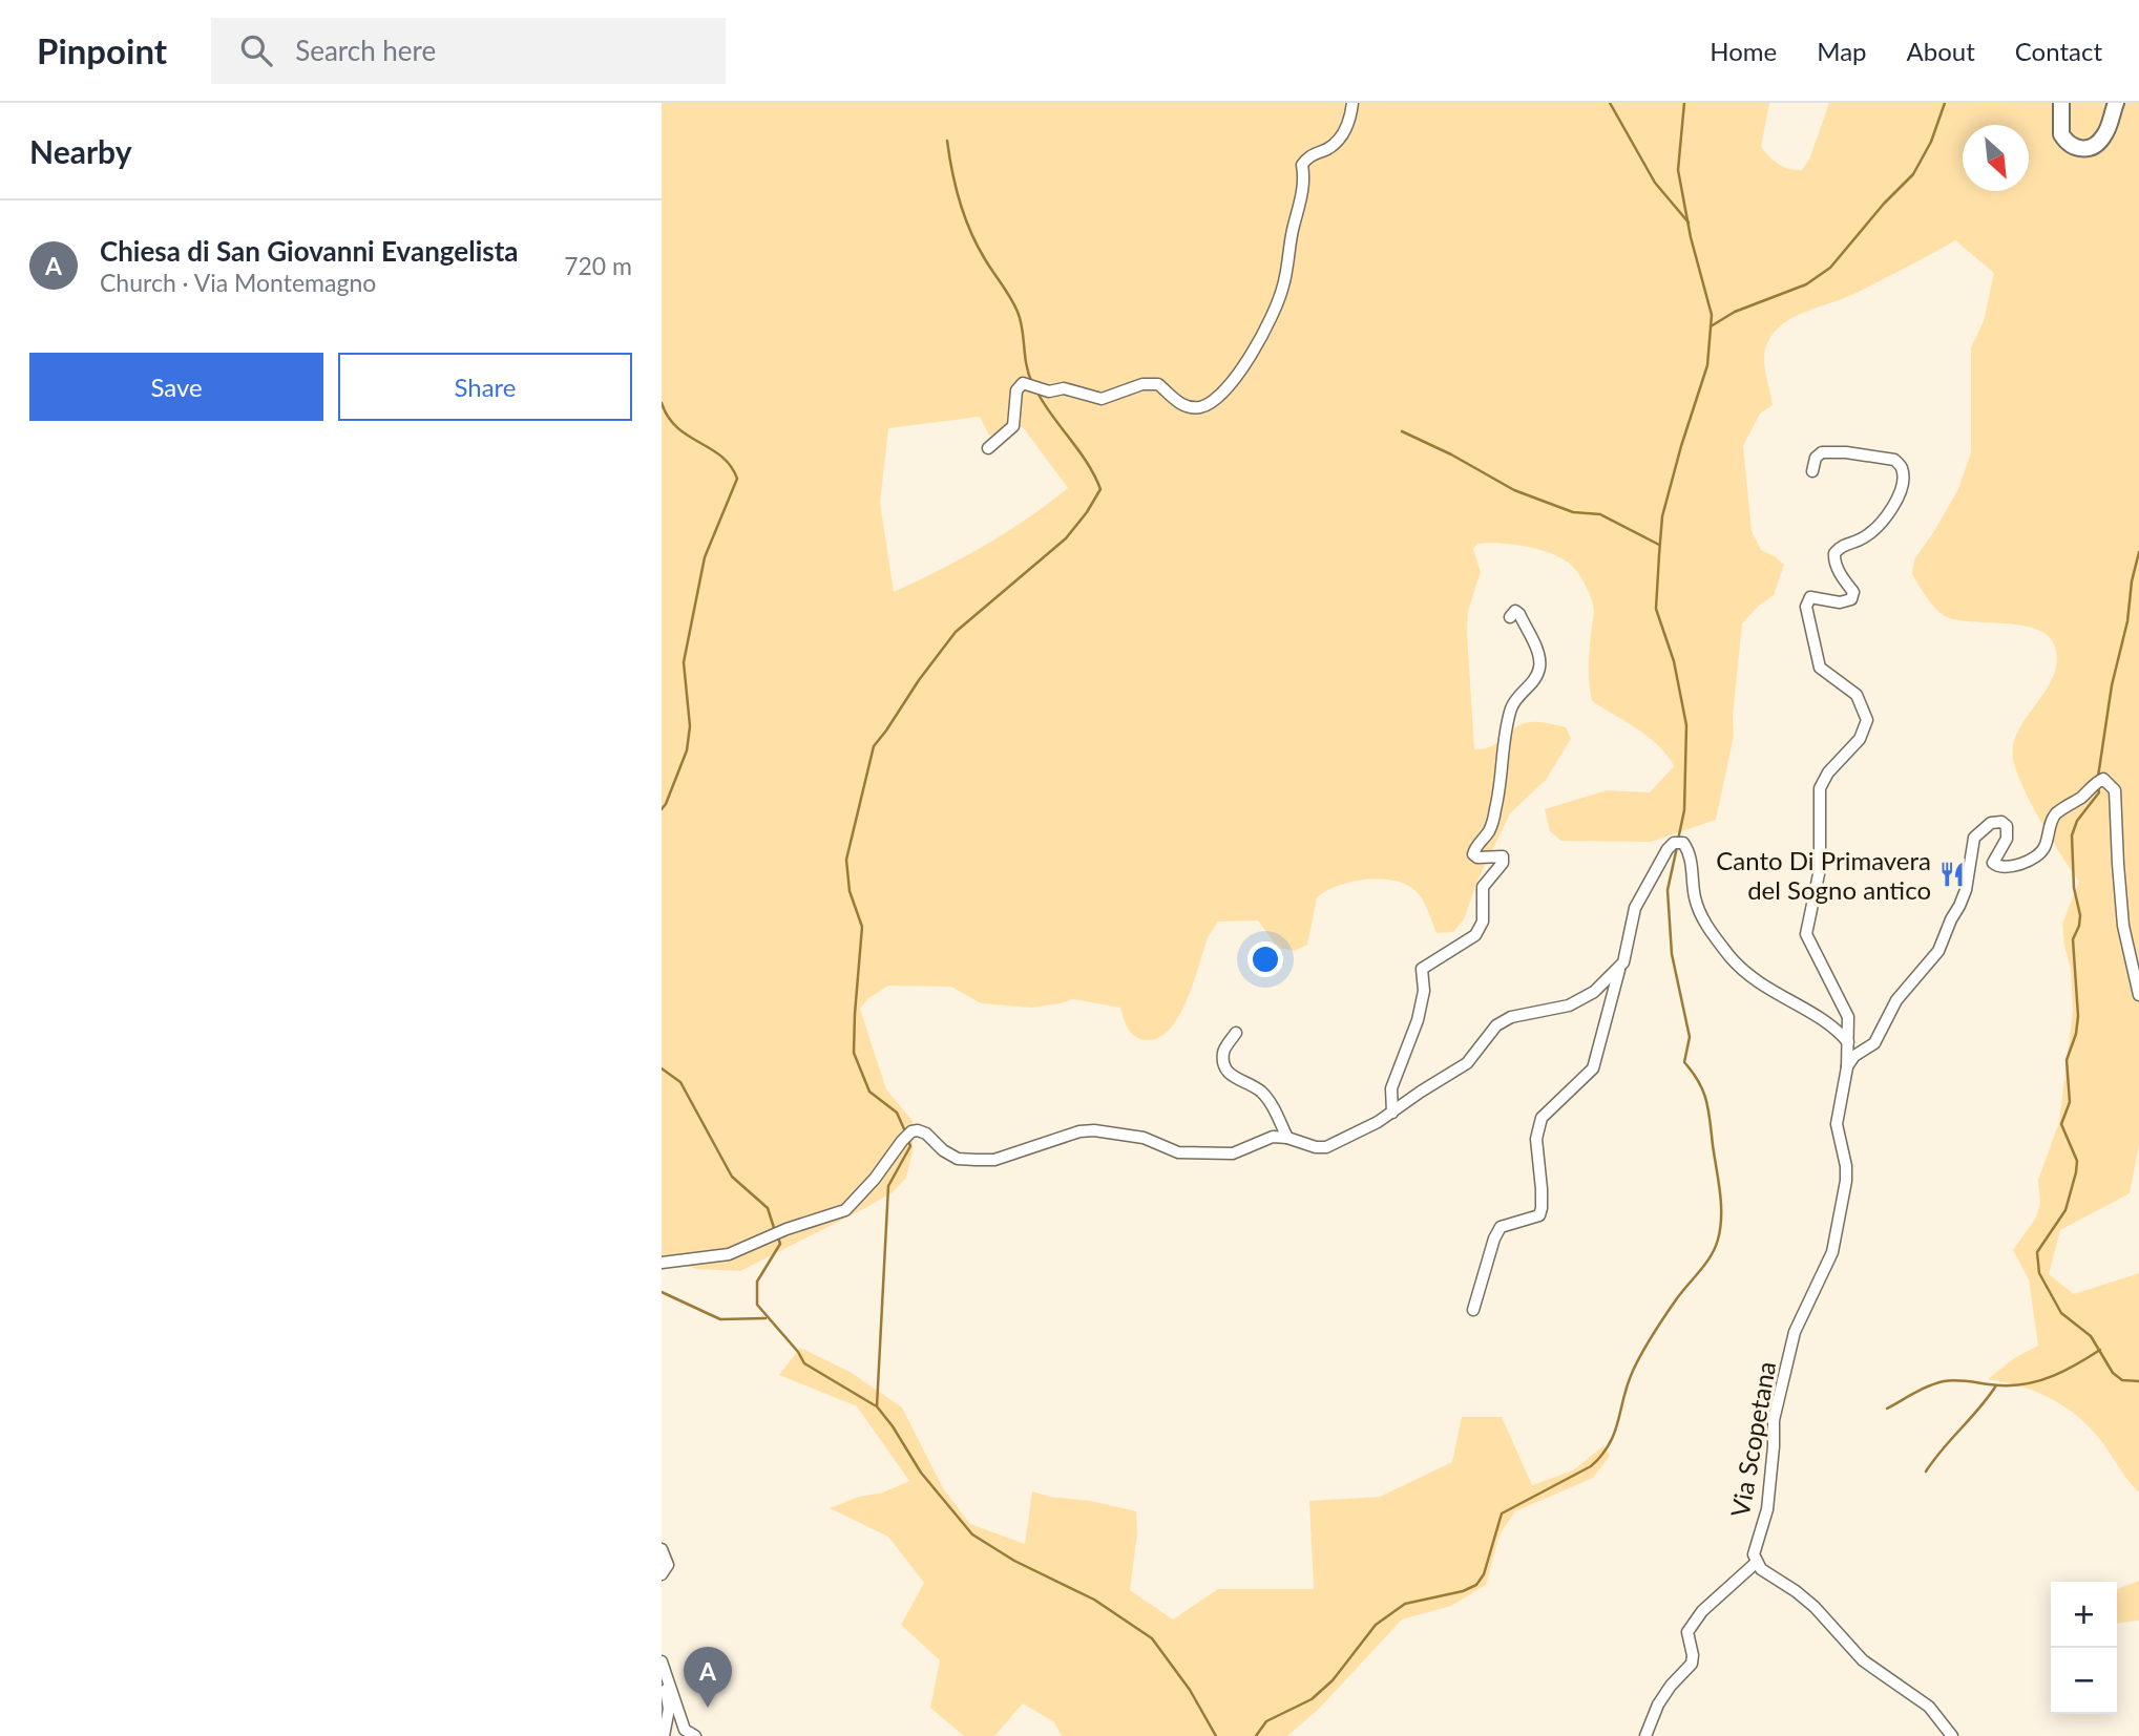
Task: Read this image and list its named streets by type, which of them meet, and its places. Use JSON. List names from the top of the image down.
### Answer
{
  "streets": {
    "street": ["Via Scopetana"]
  },
  "places": {
    "restaurant": ["Canto Di Primavera del Sogno antico"]
  },
  "north": "bottom right",
  "page": {
    "header": "Pinpoint",
    "search": "Search here",
    "nav": [
      "Home",
      "Map",
      "About",
      "Contact"
    ],
    "heading": "Nearby",
    "list": [
      {
        "mark": "A",
        "name": "Chiesa di San Giovanni Evangelista",
        "note": "Church · Via Montemagno",
        "value": "720 m"
      }
    ],
    "buttons": ["Save", "Share"],
    "map_buttons": ["+", "−"],
    "pins": "A"
  }
}
